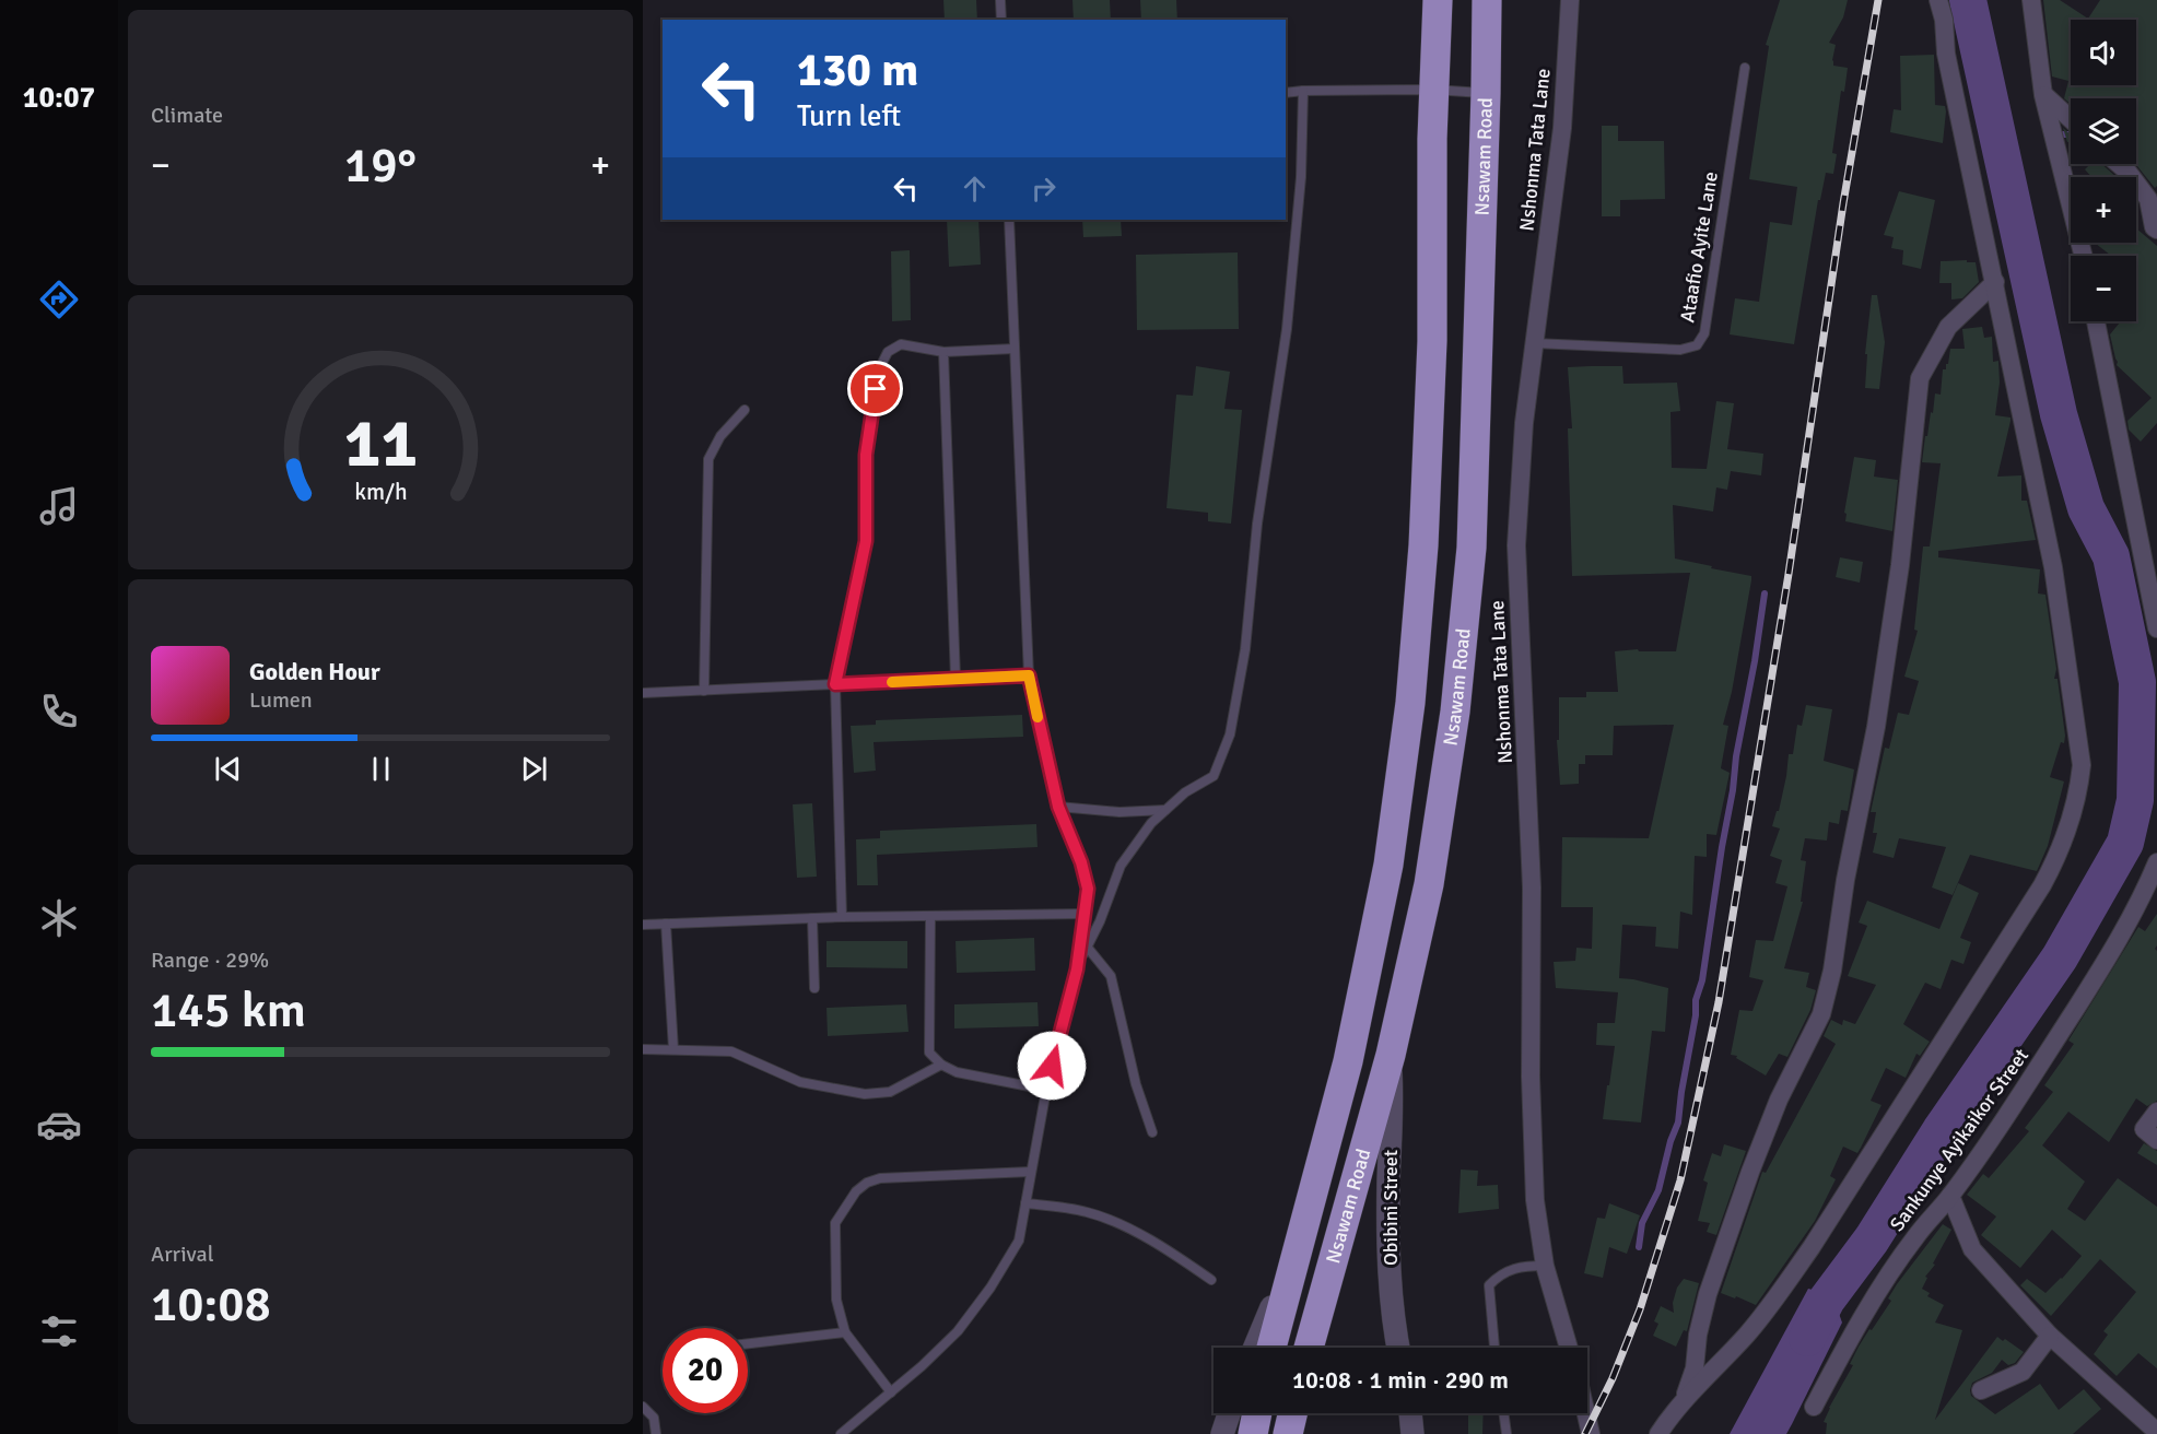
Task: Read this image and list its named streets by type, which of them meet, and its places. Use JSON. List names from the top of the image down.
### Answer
{
  "streets": {
    "highway": ["Nsawam Road"],
    "street": ["Nshonma Tata Lane", "Sankunye Ayikaikor Street", "Obibini Street"],
    "lane": ["Ataafio Ayite Lane"]
  },
  "crossings": [
    ["Nshonma Tata Lane", "Ataafio Ayite Lane"],
    ["Nsawam Road", "Obibini Street"]
  ],
  "page": {
    "tabs": "10:07",
    "tile": [
      "Climate",
      ["Range · 29%", "145 km"],
      ["Arrival", "10:08"]
    ],
    "map_buttons": ["+", "−"],
    "turn": ["130 m", "Turn left"],
    "heat": ["−", "19°", "+"],
    "song": ["Golden Hour", "Lumen"],
    "limit": "20",
    "trip": "10:08 · 1 min · 290 m",
    "gauge": ["11", "km/h"]
  }
}
